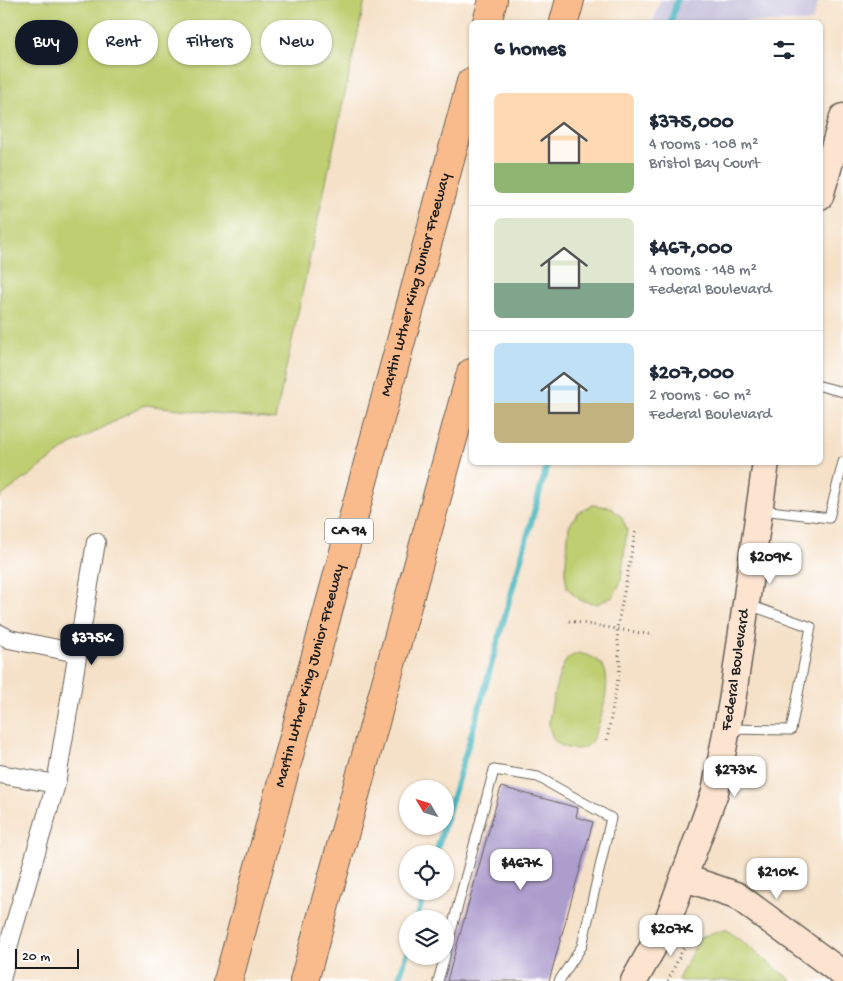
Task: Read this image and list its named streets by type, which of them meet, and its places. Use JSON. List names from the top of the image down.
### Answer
{
  "streets": {
    "highway": ["Martin Luther King Junior Freeway", "CA 94"],
    "main road": ["Federal Boulevard"]
  },
  "scale_bar": "20 m",
  "north": "top left",
  "page": {
    "chip": [
      "Buy",
      "Rent",
      "Filters",
      "New"
    ],
    "heading": "6 homes",
    "list": [
      {
        "name": "$375,000",
        "note": "4 rooms · 108 m² · Bristol Bay Court"
      },
      {
        "name": "$467,000",
        "note": "4 rooms · 148 m² · Federal Boulevard"
      },
      {
        "name": "$207,000",
        "note": "2 rooms · 60 m² · Federal Boulevard"
      }
    ],
    "price": [
      "$209K",
      "$375K",
      "$273K",
      "$467K",
      "$210K",
      "$207K"
    ],
    "scale": "20 m"
  }
}
